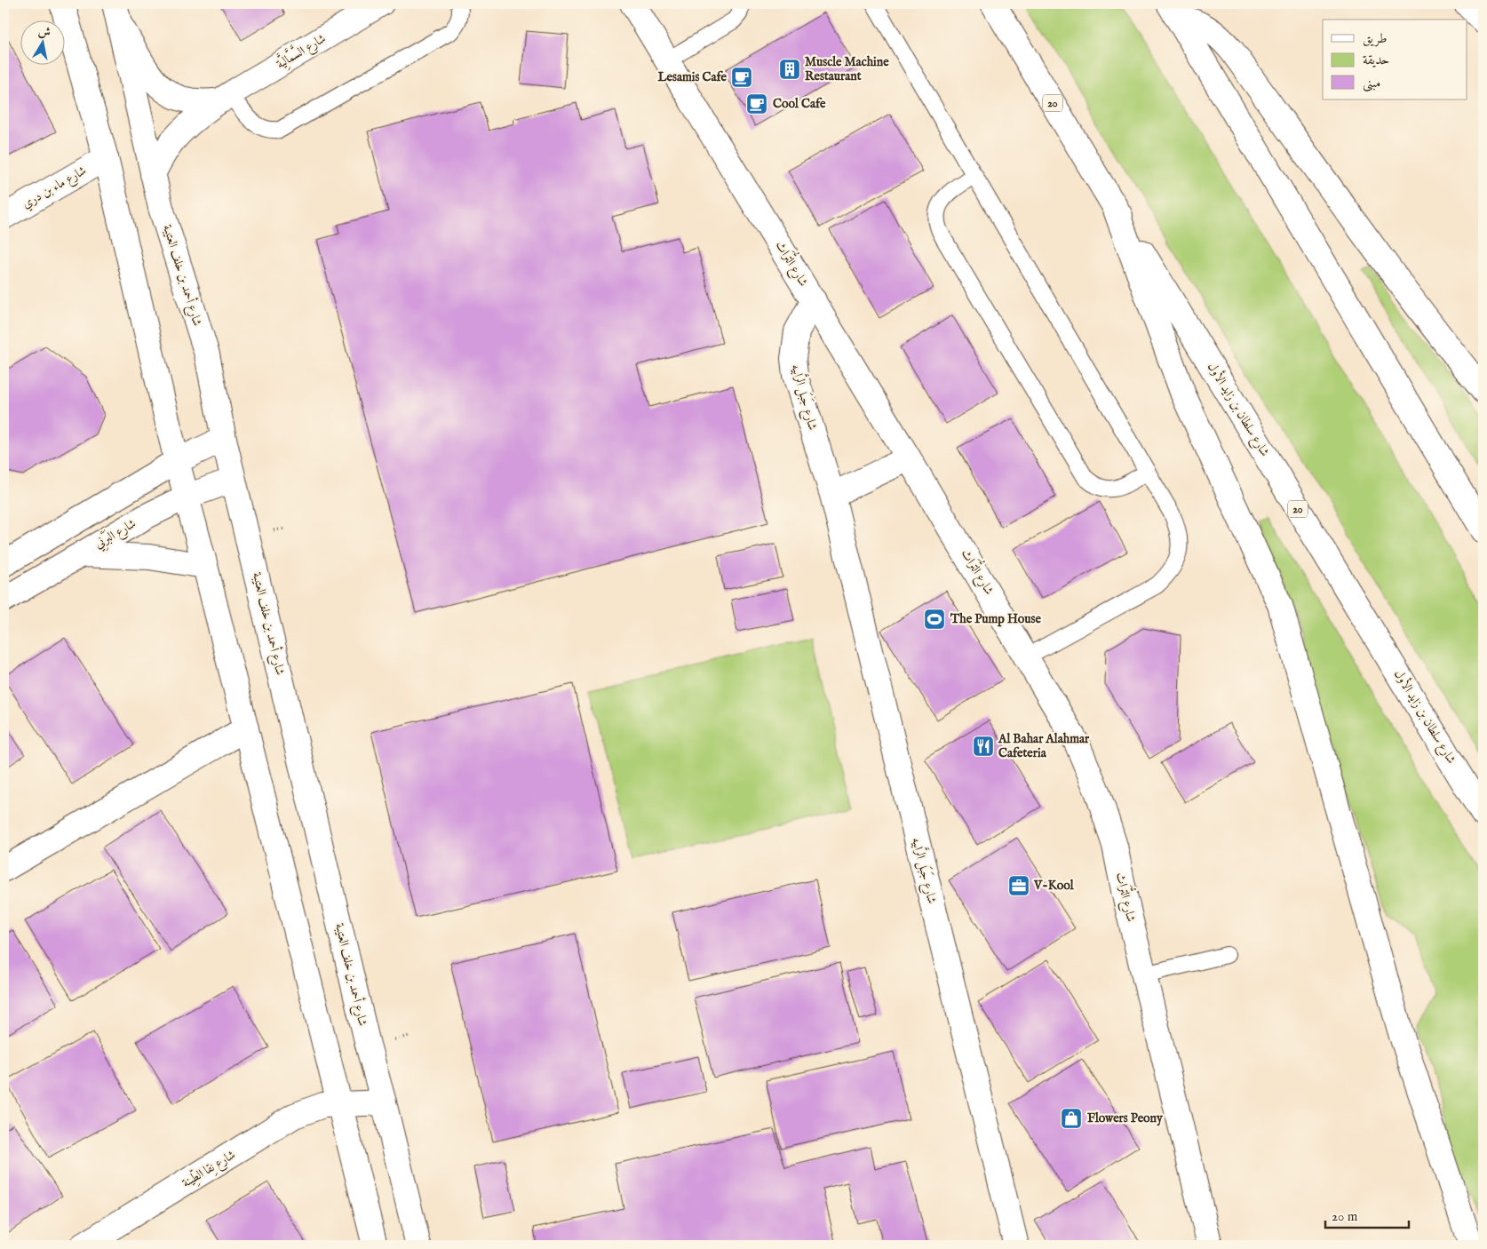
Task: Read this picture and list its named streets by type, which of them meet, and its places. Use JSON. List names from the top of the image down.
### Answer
{
  "streets": {
    "street": [
      "شارع السَّمَّالِيَّة",
      "20",
      "شارع ماء بن دري",
      "شارع التُّرَاث",
      "شارع أحمد بن خلف العتيبة",
      "شارع جَبَل الرَّابيه",
      "شارع سلطان بن زايد الأول",
      "شارع البَرْنِي",
      "شارع نِقا الطِّينة"
    ]
  },
  "crossings": [
    ["شارع السَّمَّالِيَّة", "شارع أحمد بن خلف العتيبة"],
    ["شارع التُّرَاث", "شارع جَبَل الرَّابيه"],
    ["شارع أحمد بن خلف العتيبة", "شارع البَرْنِي"],
    ["شارع أحمد بن خلف العتيبة", "شارع نِقا الطِّينة"]
  ],
  "places": {
    "building": ["Muscle Machine Restaurant"],
    "cafe": ["Lesamis Cafe", "Cool Cafe"],
    "sports": ["The Pump House"],
    "restaurant": ["Al Bahar Alahmar Cafeteria"],
    "office": ["V-Kool"],
    "shop": ["Flowers Peony"]
  },
  "legend": ["طريق", "حديقة", "مبنى"],
  "scale_bar": "20 m",
  "north": "top"
}
